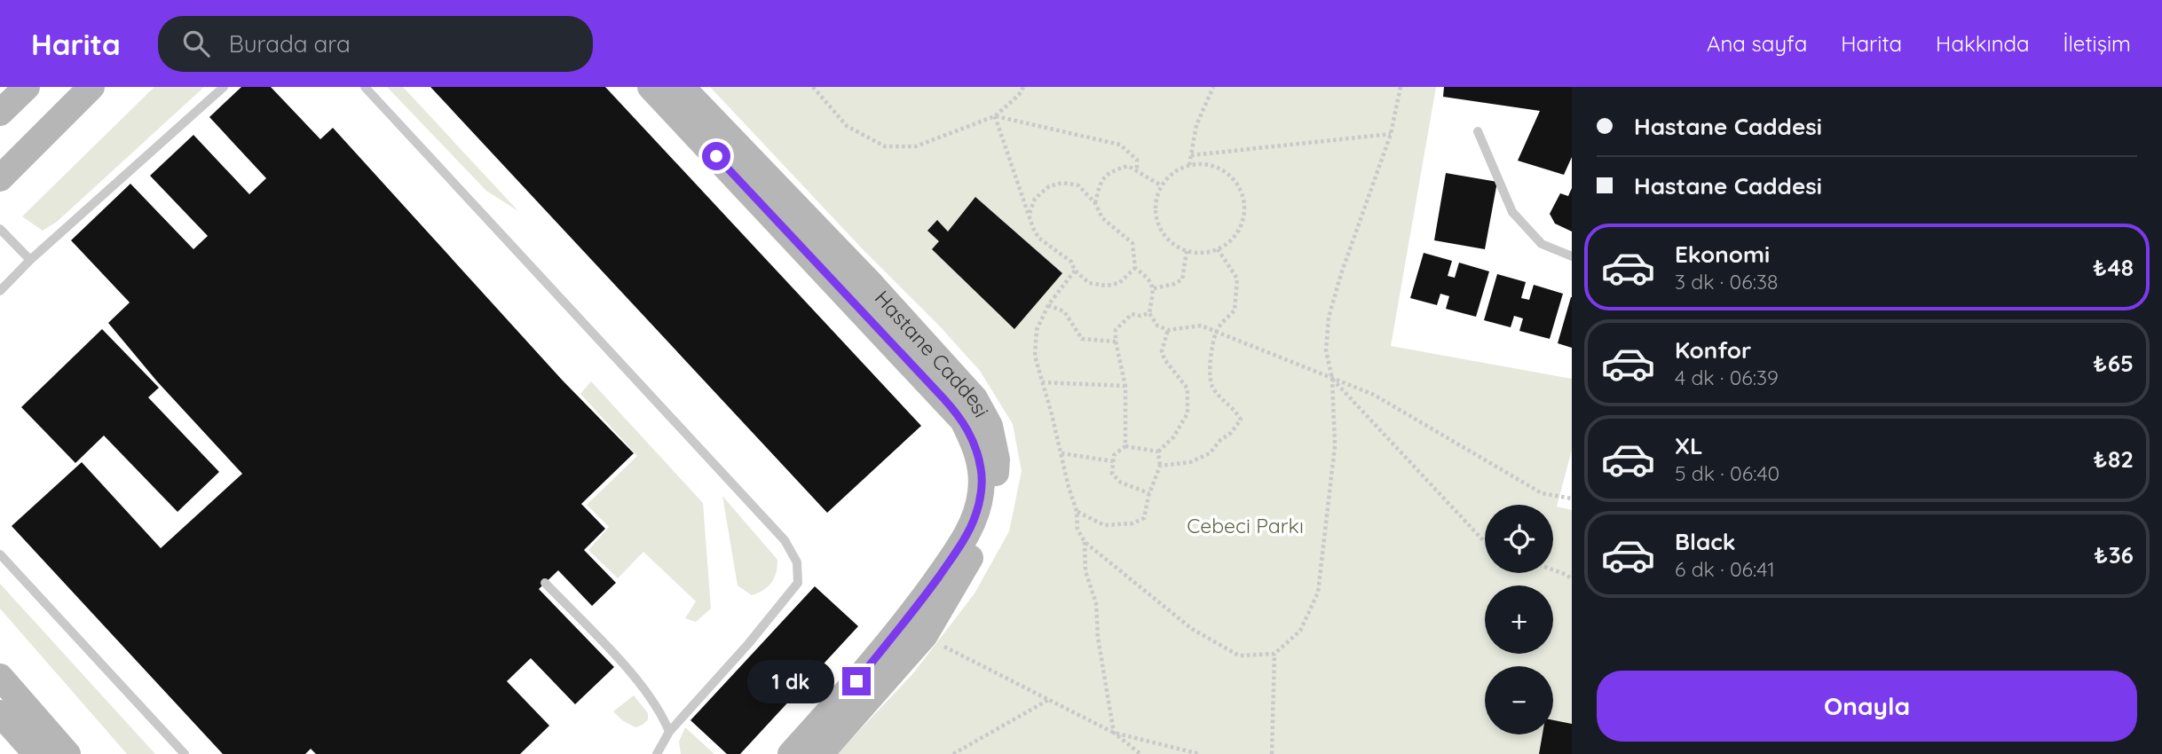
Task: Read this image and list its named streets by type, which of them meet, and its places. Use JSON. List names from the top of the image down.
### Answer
{
  "streets": {
    "main road": ["Hastane Caddesi"]
  },
  "parks": ["Cebeci Parkı"],
  "page": {
    "header": "Harita",
    "search": "Burada ara",
    "nav": [
      "Ana sayfa",
      "Harita",
      "Hakkında",
      "İletişim"
    ],
    "banner": ["Hastane Caddesi", "Hastane Caddesi"],
    "list": [
      {
        "name": "Ekonomi",
        "note": "3 dk · 06:38",
        "value": "₺48"
      },
      {
        "name": "Konfor",
        "note": "4 dk · 06:39",
        "value": "₺65"
      },
      {
        "name": "XL",
        "note": "5 dk · 06:40",
        "value": "₺82"
      },
      {
        "name": "Black",
        "note": "6 dk · 06:41",
        "value": "₺36"
      }
    ],
    "map_buttons": ["+", "−"],
    "buttons": "Onayla",
    "bubble": "1 dk"
  }
}
